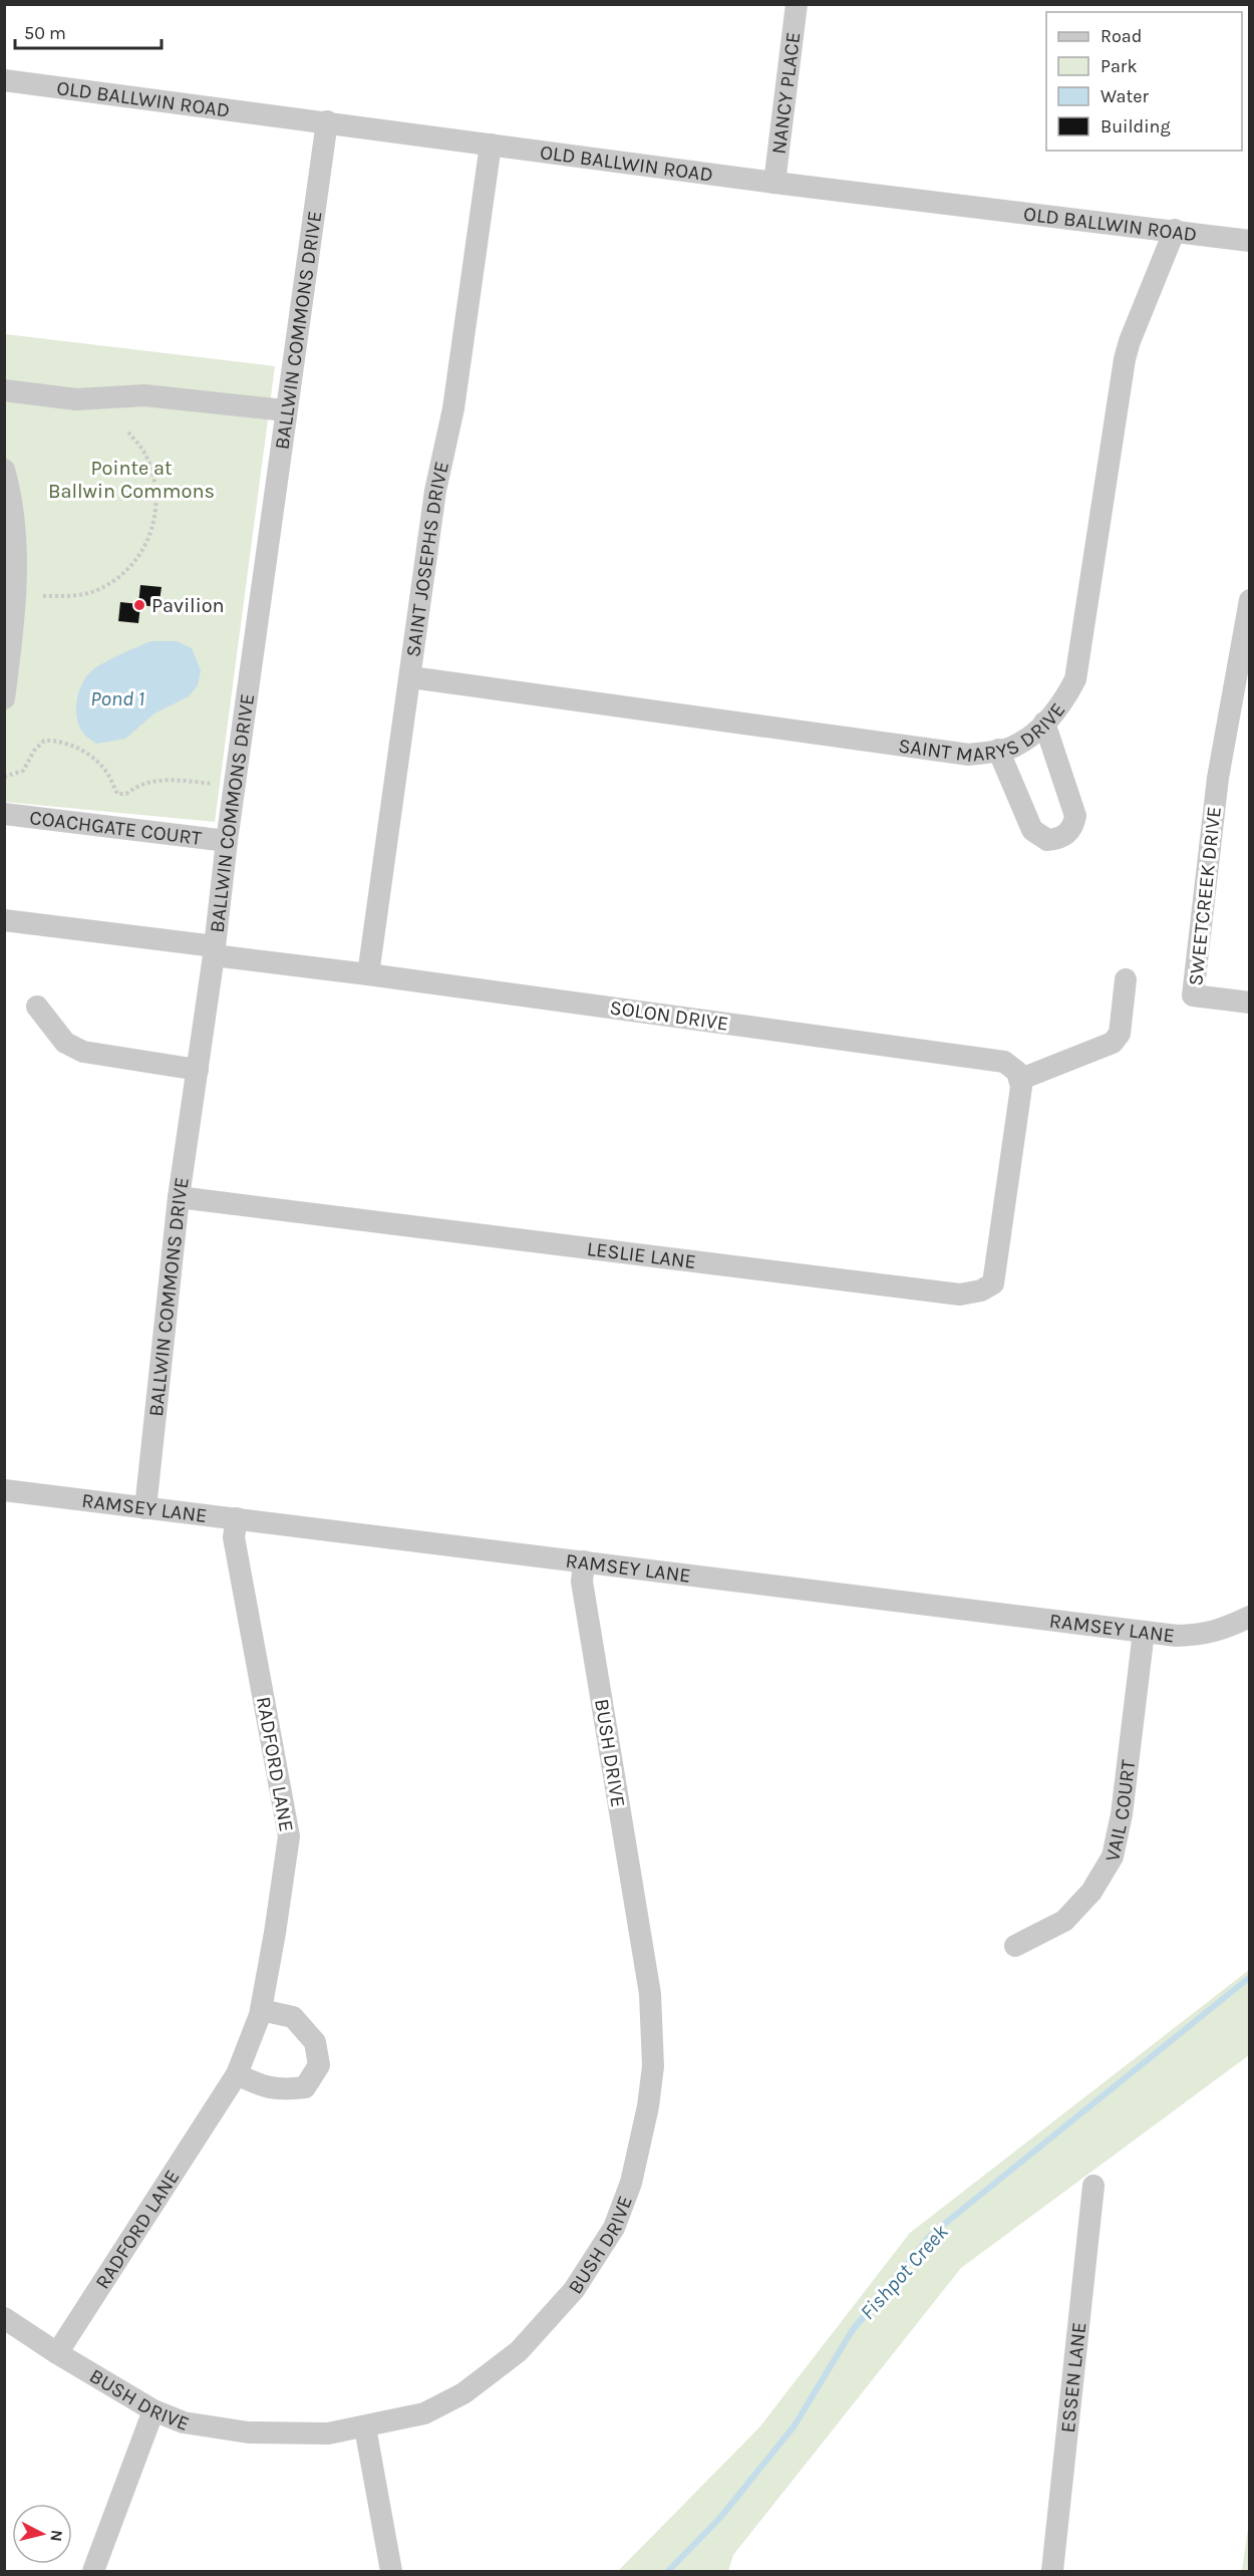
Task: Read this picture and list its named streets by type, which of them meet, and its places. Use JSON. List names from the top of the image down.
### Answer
{
  "streets": {
    "street": [
      "NANCY PLACE",
      "OLD BALLWIN ROAD",
      "BALLWIN COMMONS DRIVE",
      "SAINT JOSEPHS DRIVE",
      "SAINT MARYS DRIVE",
      "COACHGATE COURT",
      "SWEETCREEK DRIVE",
      "SOLON DRIVE",
      "LESLIE LANE",
      "RAMSEY LANE",
      "BUSH DRIVE",
      "RADFORD LANE",
      "VAIL COURT",
      "ESSEN LANE"
    ]
  },
  "crossings": [
    ["NANCY PLACE", "OLD BALLWIN ROAD"],
    ["OLD BALLWIN ROAD", "BALLWIN COMMONS DRIVE"],
    ["OLD BALLWIN ROAD", "SAINT JOSEPHS DRIVE"],
    ["OLD BALLWIN ROAD", "SAINT MARYS DRIVE"],
    ["BALLWIN COMMONS DRIVE", "COACHGATE COURT"],
    ["BALLWIN COMMONS DRIVE", "SOLON DRIVE"],
    ["BALLWIN COMMONS DRIVE", "LESLIE LANE"],
    ["BALLWIN COMMONS DRIVE", "RAMSEY LANE"],
    ["SAINT JOSEPHS DRIVE", "SAINT MARYS DRIVE"],
    ["SAINT JOSEPHS DRIVE", "SOLON DRIVE"],
    ["SOLON DRIVE", "LESLIE LANE"],
    ["RAMSEY LANE", "BUSH DRIVE"],
    ["RAMSEY LANE", "RADFORD LANE"],
    ["RAMSEY LANE", "VAIL COURT"],
    ["BUSH DRIVE", "RADFORD LANE"]
  ],
  "water": ["Pond 1", "Fishpot Creek"],
  "parks": ["Pointe at Ballwin Commons"],
  "places": ["Pavilion"],
  "legend": [
    "Road",
    "Park",
    "Water",
    "Building"
  ],
  "scale_bar": "50 m",
  "north": "right"
}
